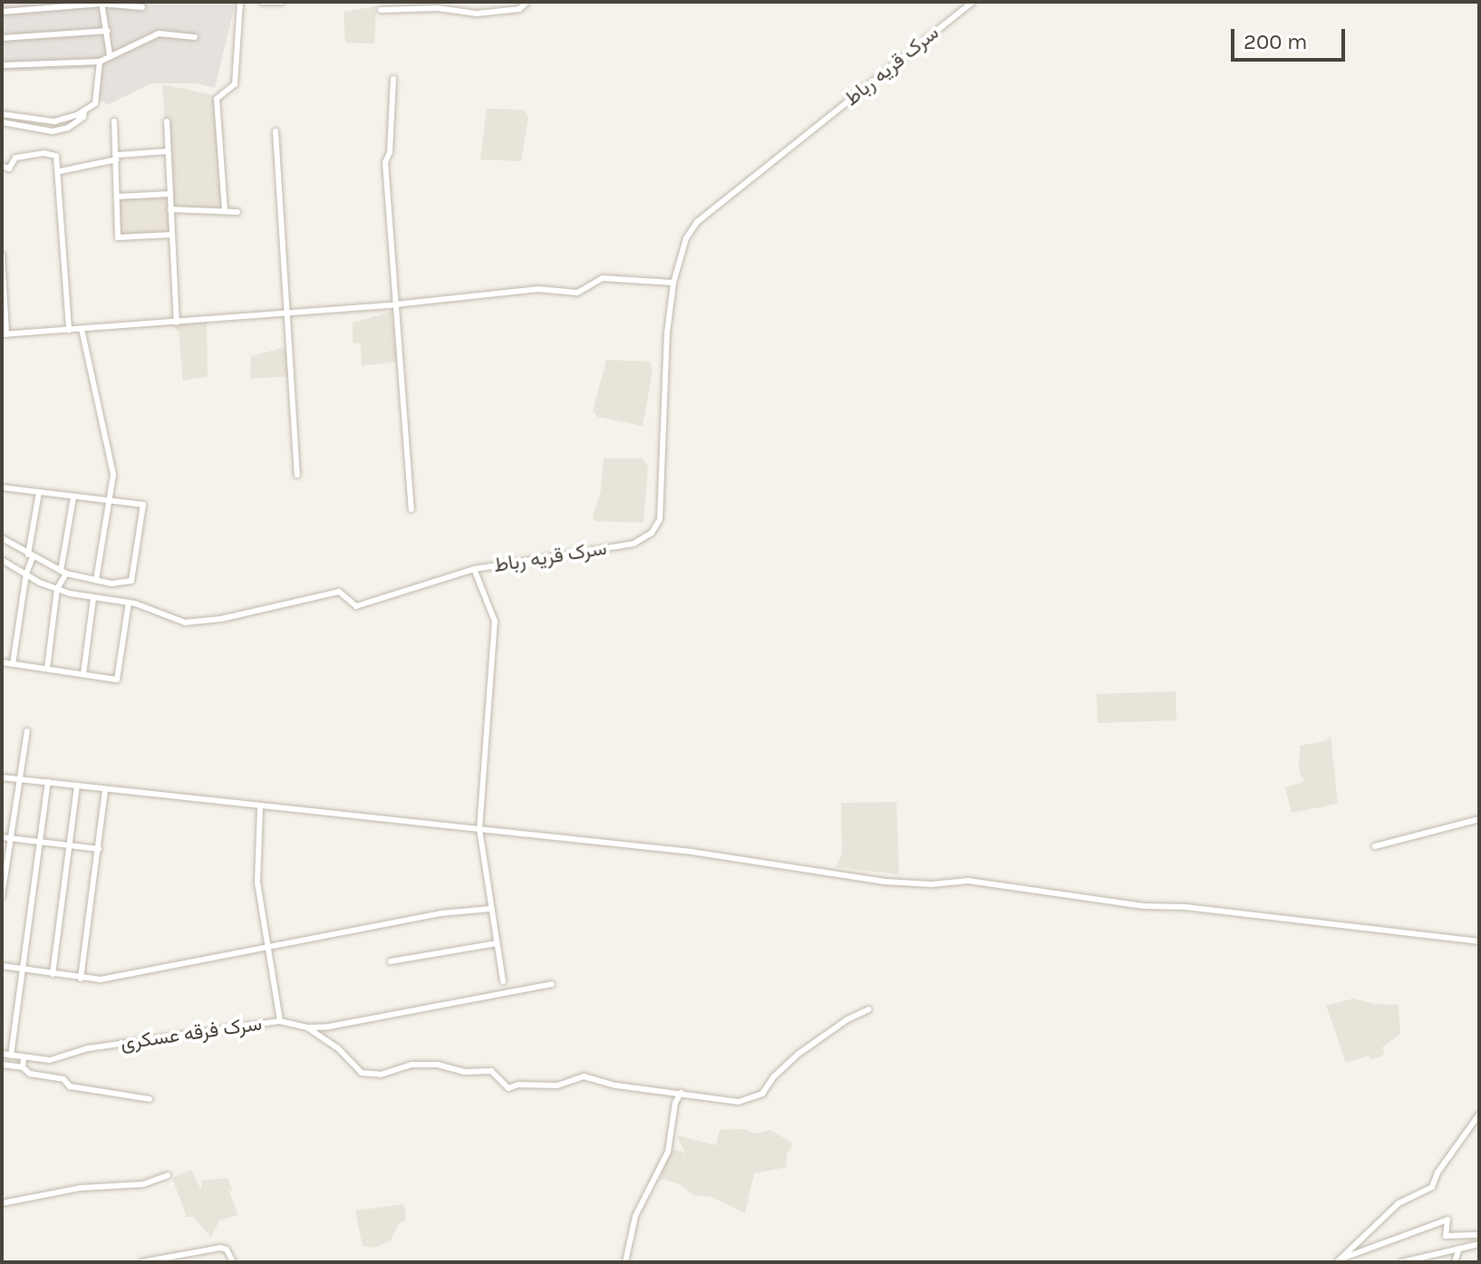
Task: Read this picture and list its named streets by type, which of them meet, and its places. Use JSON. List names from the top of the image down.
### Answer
{
  "streets": {
    "street": ["سرک قریه رباط", "سرک فرقه عسکری"]
  },
  "scale_bar": "200 m"
}
